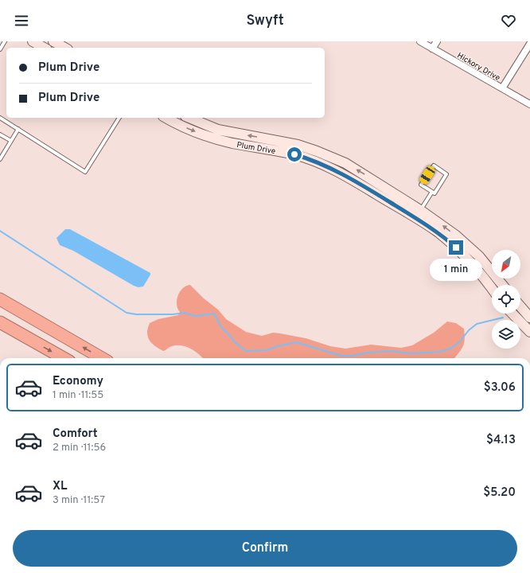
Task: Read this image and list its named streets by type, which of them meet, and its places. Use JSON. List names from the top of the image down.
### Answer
{
  "streets": {
    "street": ["Hickory Drive", "Plum Drive"]
  },
  "north": "bottom left",
  "page": {
    "header": "Swyft",
    "banner": ["Plum Drive", "Plum Drive"],
    "bubble": "1 min",
    "list": [
      {
        "name": "Economy",
        "note": "1 min · 11:55",
        "value": "$3.06"
      },
      {
        "name": "Comfort",
        "note": "2 min · 11:56",
        "value": "$4.13"
      },
      {
        "name": "XL",
        "note": "3 min · 11:57",
        "value": "$5.20"
      }
    ],
    "buttons": "Confirm"
  }
}
